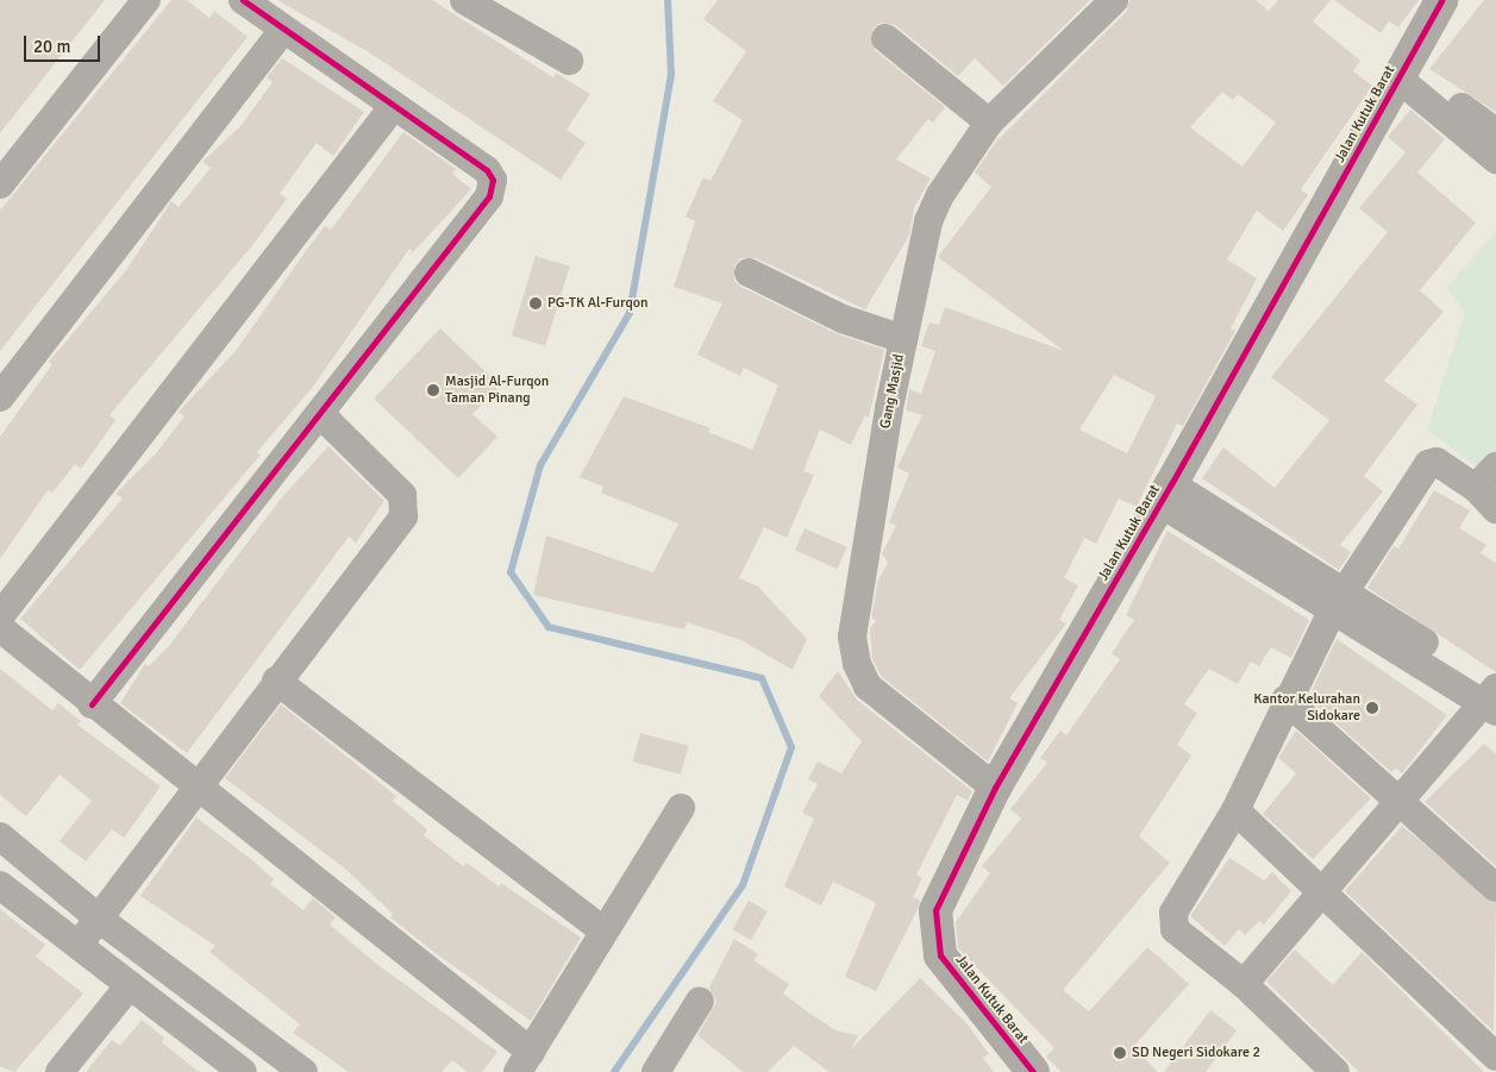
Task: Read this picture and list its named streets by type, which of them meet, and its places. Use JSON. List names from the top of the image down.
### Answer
{
  "streets": {
    "street": ["Jalan Kutuk Barat", "Gang Masjid"]
  },
  "crossings": [
    ["Jalan Kutuk Barat", "Gang Masjid"]
  ],
  "places": [
    "PG-TK Al-Furqon",
    "Masjid Al-Furqon Taman Pinang",
    "Kantor Kelurahan Sidokare",
    "SD Negeri Sidokare 2"
  ],
  "scale_bar": "20 m"
}
